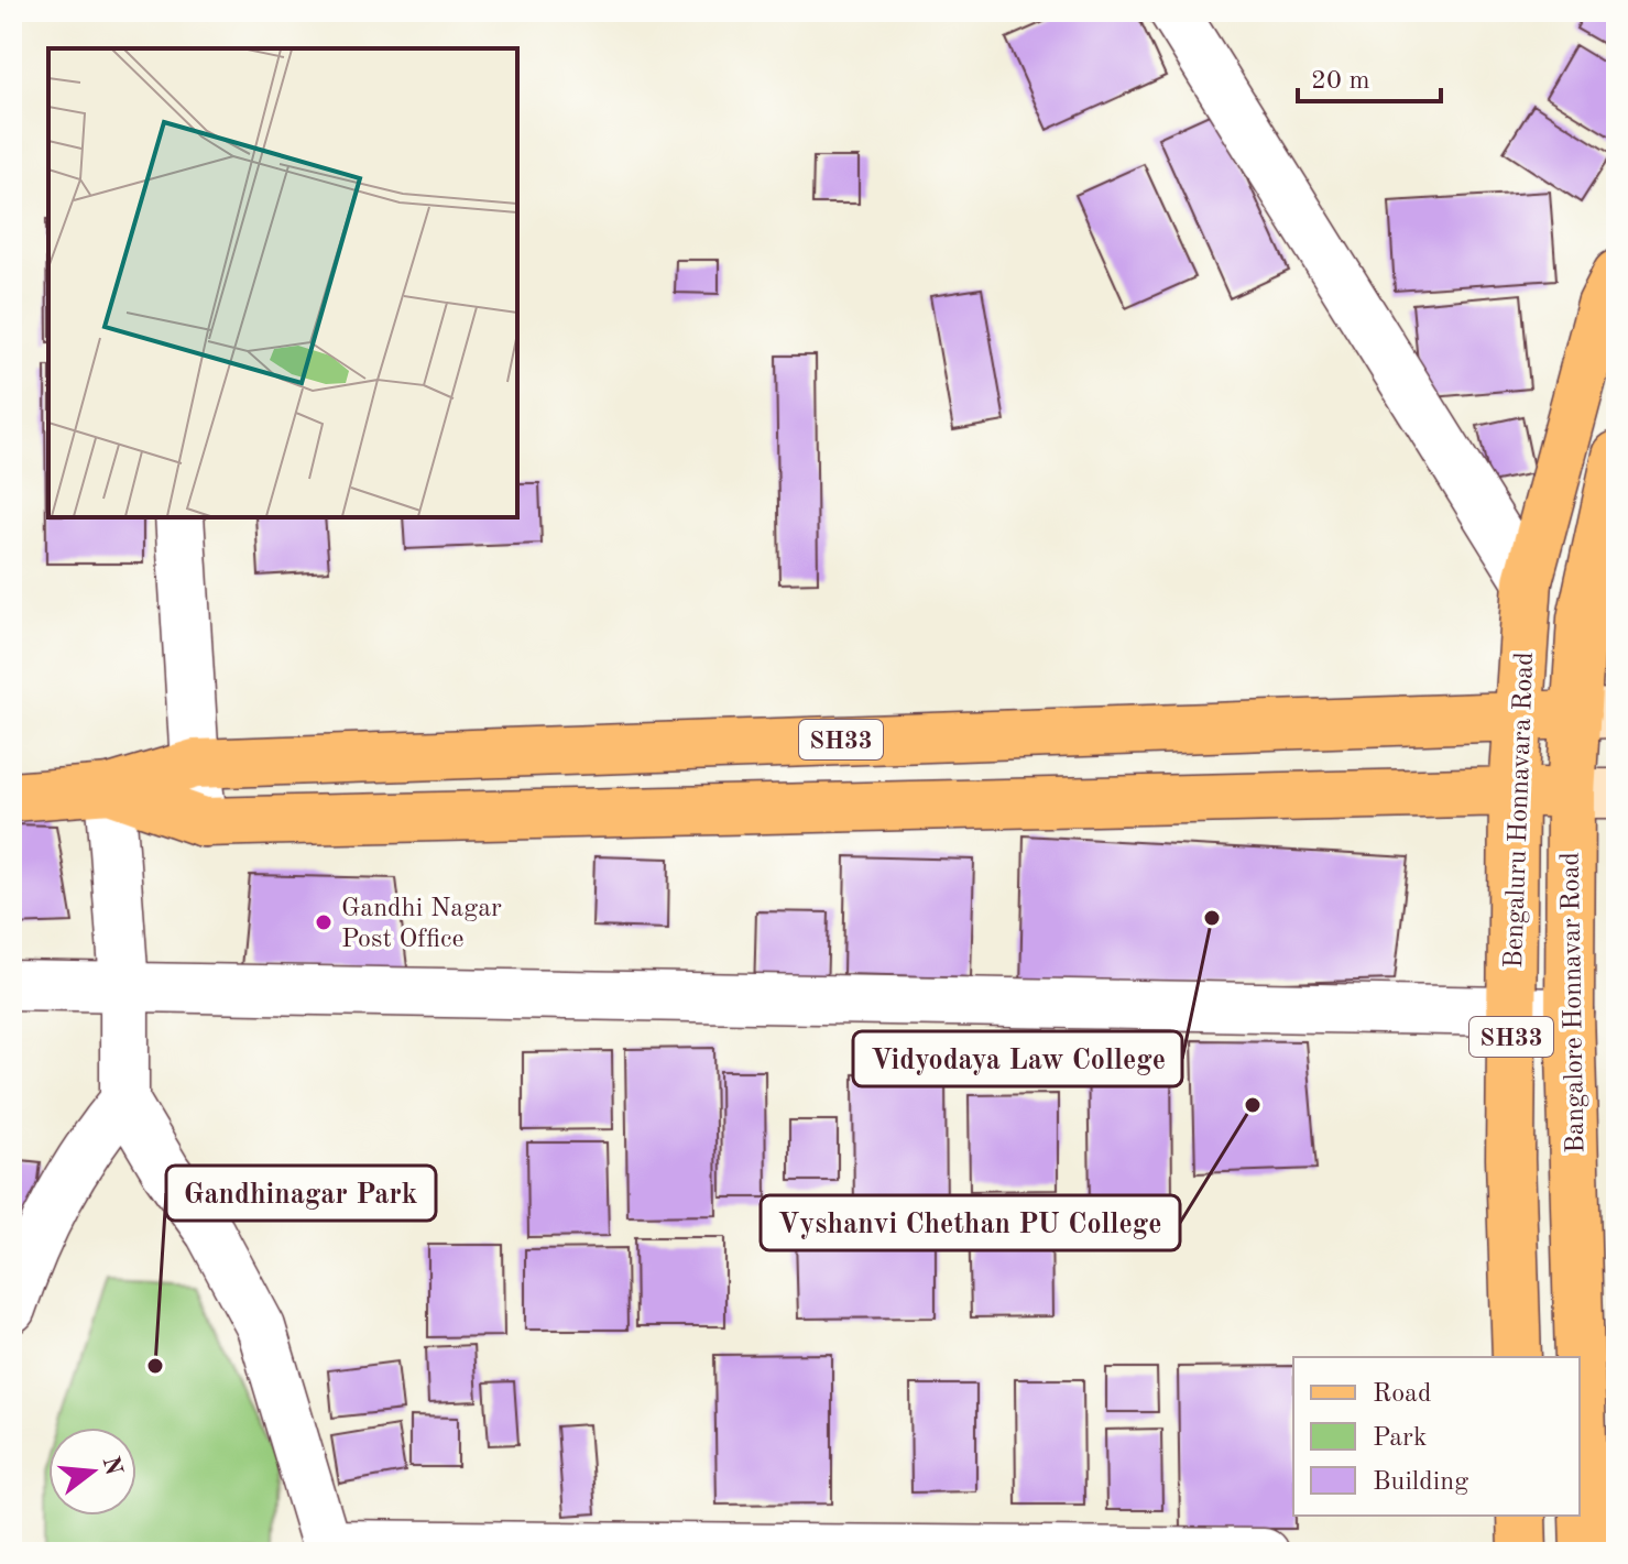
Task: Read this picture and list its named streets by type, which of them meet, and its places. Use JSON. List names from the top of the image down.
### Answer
{
  "streets": {
    "main road": ["SH33", "Bengaluru Honnavara Road", "Bangalore Honnavar Road"]
  },
  "crossings": [
    ["SH33", "Bengaluru Honnavara Road"],
    ["SH33", "Bangalore Honnavar Road"]
  ],
  "places": [
    "Vidyodaya Law College",
    "Gandhi Nagar Post Office",
    "Vyshanvi Chethan PU College",
    "Gandhinagar Park"
  ],
  "legend": ["Road", "Park", "Building"],
  "scale_bar": "20 m",
  "north": "right"
}
